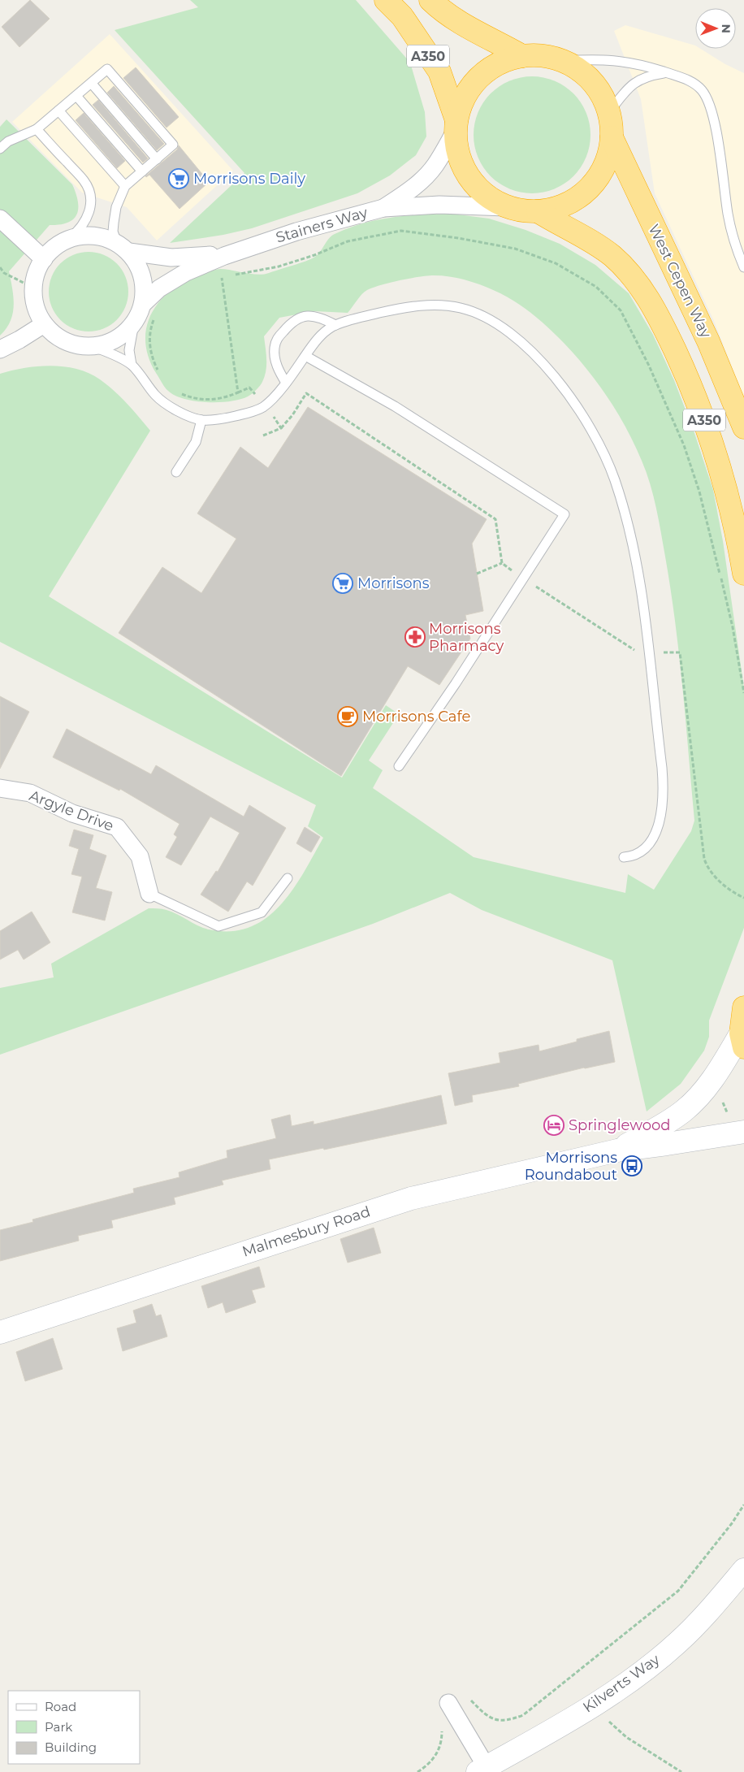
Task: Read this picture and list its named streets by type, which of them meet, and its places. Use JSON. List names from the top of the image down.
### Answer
{
  "streets": {
    "highway": ["A350", "West Cepen Way"],
    "main road": ["Malmesbury Road", "Kilverts Way"],
    "street": ["Stainers Way", "Argyle Drive"]
  },
  "crossings": [
    ["A350", "Stainers Way"]
  ],
  "places": {
    "supermarket": ["Morrisons Daily", "Morrisons"],
    "pharmacy": ["Morrisons Pharmacy"],
    "cafe": ["Morrisons Cafe"],
    "hotel": ["Springlewood"],
    "bus stop": ["Morrisons Roundabout"]
  },
  "legend": ["Road", "Park", "Building"],
  "north": "right"
}
